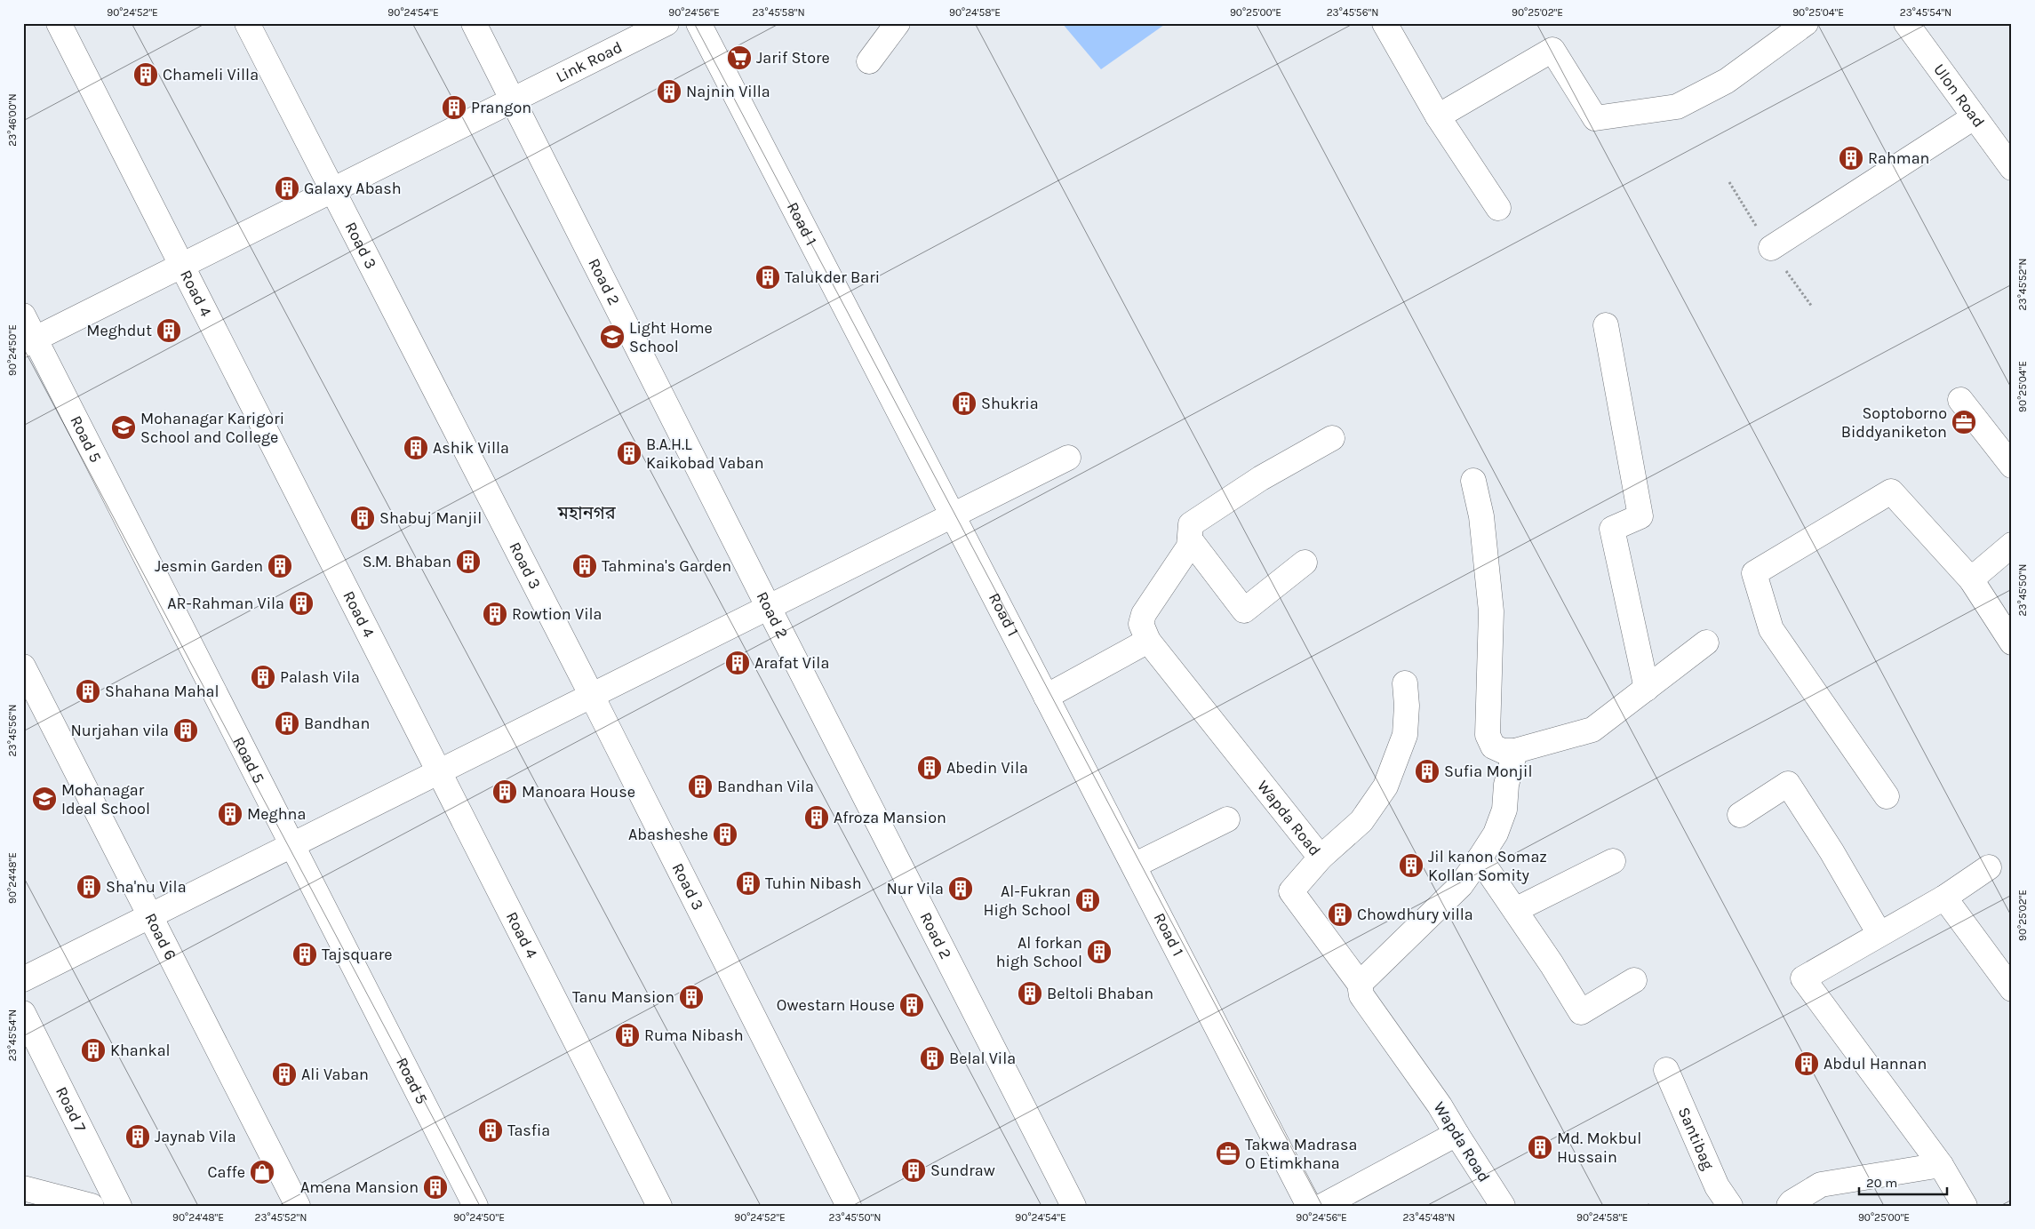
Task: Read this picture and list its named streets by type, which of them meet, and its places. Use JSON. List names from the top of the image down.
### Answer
{
  "streets": {
    "street": [
      "Link Road",
      "Ulon Road",
      "Road 1",
      "Road 3",
      "Road 2",
      "Road 4",
      "Road 5",
      "Wapda Road",
      "Road 6",
      "Road 7",
      "Santibag"
    ]
  },
  "crossings": [
    ["Link Road", "Road 3"],
    ["Link Road", "Road 2"],
    ["Link Road", "Road 4"],
    ["Link Road", "Road 5"]
  ],
  "districts": ["মহানগর"],
  "places": {
    "supermarket": ["Jarif Store"],
    "building": [
      "Chameli Villa",
      "Najnin Villa",
      "Prangon",
      "Rahman",
      "Galaxy Abash",
      "Talukder Bari",
      "Meghdut",
      "Shukria",
      "Ashik Villa",
      "B.A.H.L Kaikobad Vaban",
      "Shabuj Manjil",
      "S.M. Bhaban",
      "Jesmin Garden",
      "Tahmina's Garden",
      "AR-Rahman Vila",
      "Rowtion Vila",
      "Arafat Vila",
      "Palash Vila",
      "Shahana Mahal",
      "Bandhan",
      "Nurjahan vila",
      "Abedin Vila",
      "Sufia Monjil",
      "Bandhan Vila",
      "Manoara House",
      "Meghna",
      "Afroza Mansion",
      "Abasheshe",
      "Jil kanon Somaz Kollan Somity",
      "Tuhin Nibash",
      "Sha'nu Vila",
      "Nur Vila",
      "Al-Fukran High School",
      "Chowdhury villa",
      "Al forkan high School",
      "Tajsquare",
      "Beltoli Bhaban",
      "Tanu Mansion",
      "Owestarn House",
      "Ruma Nibash",
      "Khankal",
      "Belal Vila",
      "Abdul Hannan",
      "Ali Vaban",
      "Tasfia",
      "Jaynab Vila",
      "Md. Mokbul Hussain",
      "Sundraw",
      "Amena Mansion"
    ],
    "school or university": ["Light Home School", "Mohanagar Karigori School and College", "Mohanagar Ideal School"],
    "office": ["Soptoborno Biddyaniketon", "Takwa Madrasa O Etimkhana"],
    "shop": ["Caffe"]
  },
  "scale_bar": "20 m",
  "coordinates": [
    "90°24'52\"E",
    "90°24'54\"E",
    "90°24'56\"E",
    "23°45'58\"N",
    "90°24'58\"E",
    "90°25'00\"E",
    "23°45'56\"N",
    "90°25'02\"E",
    "90°25'04\"E",
    "23°45'54\"N",
    "23°46'00\"N",
    "23°45'52\"N",
    "90°24'50\"E",
    "23°45'50\"N",
    "90°24'48\"E",
    "23°45'48\"N"
  ]
}
